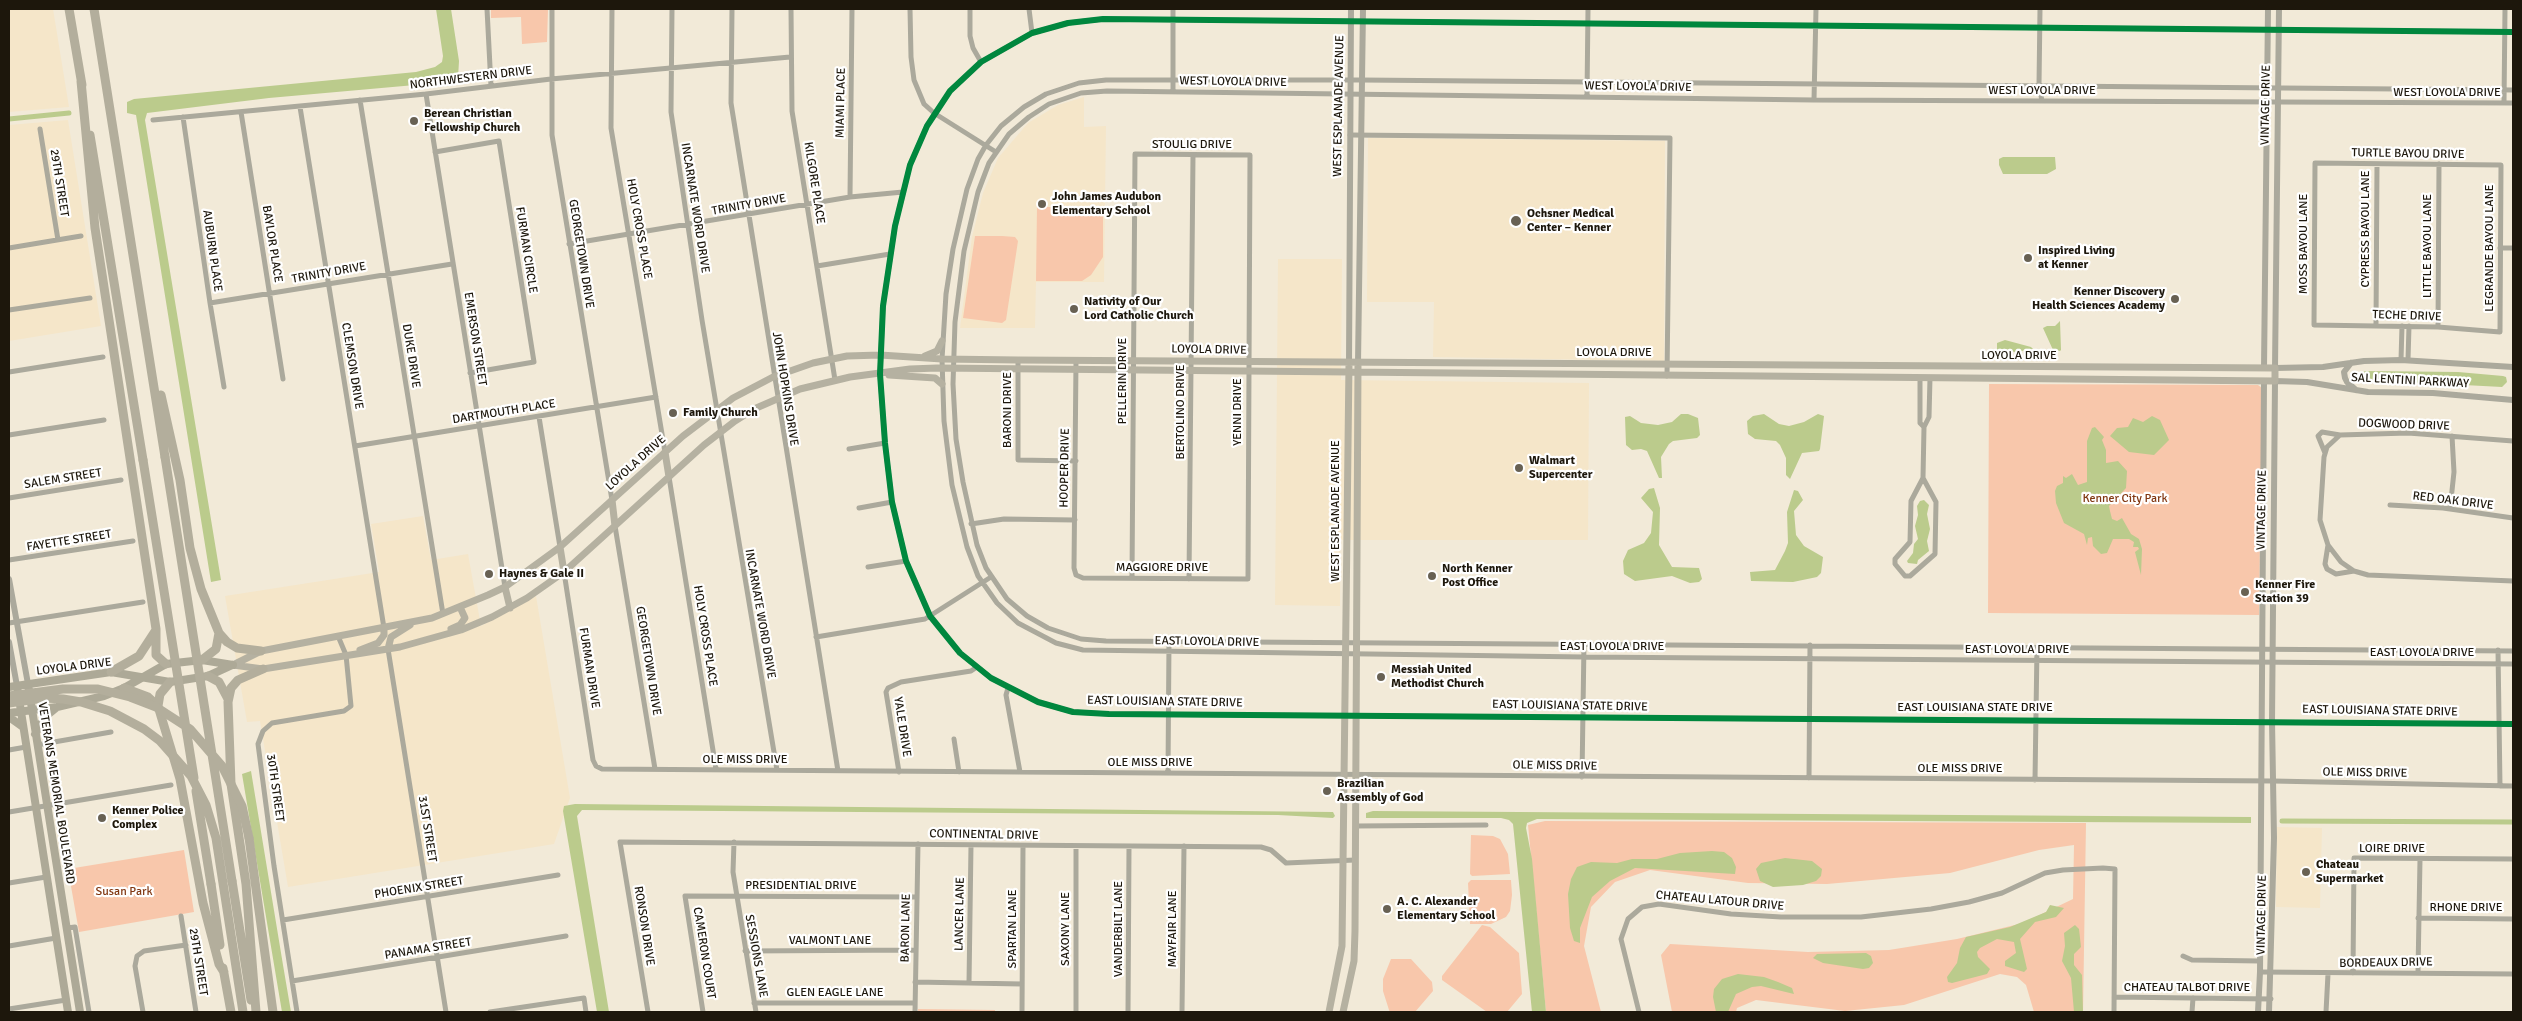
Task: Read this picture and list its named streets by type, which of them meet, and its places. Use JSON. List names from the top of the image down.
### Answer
{
  "streets": {
    "main road": [
      "VINTAGE DRIVE",
      "WEST ESPLANADE AVENUE",
      "LOYOLA DRIVE",
      "VETERANS MEMORIAL BOULEVARD"
    ],
    "street": [
      "NORTHWESTERN DRIVE",
      "WEST LOYOLA DRIVE",
      "MIAMI PLACE",
      "STOULIG DRIVE",
      "TURTLE BAYOU DRIVE",
      "29TH STREET",
      "KILGORE PLACE",
      "TRINITY DRIVE",
      "INCARNATE WORD DRIVE",
      "HOLY CROSS PLACE",
      "CYPRESS BAYOU LANE",
      "BAYLOR PLACE",
      "MOSS BAYOU LANE",
      "LITTLE BAYOU LANE",
      "LEGRANDE BAYOU LANE",
      "FURMAN CIRCLE",
      "AUBURN PLACE",
      "GEORGETOWN DRIVE",
      "TECHE DRIVE",
      "EMERSON STREET",
      "DUKE DRIVE",
      "CLEMSON DRIVE",
      "PELLERIN DRIVE",
      "SAL LENTINI PARKWAY",
      "JOHN HOPKINS DRIVE",
      "BARONI DRIVE",
      "DARTMOUTH PLACE",
      "BERTOLINO DRIVE",
      "YENNI DRIVE",
      "DOGWOOD DRIVE",
      "HOOPER DRIVE",
      "SALEM STREET",
      "RED OAK DRIVE",
      "FAYETTE STREET",
      "MAGGIORE DRIVE",
      "EAST LOYOLA DRIVE",
      "FURMAN DRIVE",
      "EAST LOUISIANA STATE DRIVE",
      "YALE DRIVE",
      "OLE MISS DRIVE",
      "30TH STREET",
      "31ST STREET",
      "CONTINENTAL DRIVE",
      "LOIRE DRIVE",
      "PRESIDENTIAL DRIVE",
      "PHOENIX STREET",
      "CHATEAU LATOUR DRIVE",
      "RHONE DRIVE",
      "LANCER LANE",
      "RONSON DRIVE",
      "BARON LANE",
      "SPARTAN LANE",
      "SAXONY LANE",
      "VANDERBILT LANE",
      "MAYFAIR LANE",
      "VALMONT LANE",
      "PANAMA STREET",
      "CAMERON COURT",
      "SESSIONS LANE",
      "BORDEAUX DRIVE",
      "CHATEAU TALBOT DRIVE",
      "GLEN EAGLE LANE"
    ]
  },
  "crossings": [
    ["NORTHWESTERN DRIVE", "KILGORE PLACE"],
    ["NORTHWESTERN DRIVE", "INCARNATE WORD DRIVE"],
    ["NORTHWESTERN DRIVE", "HOLY CROSS PLACE"],
    ["NORTHWESTERN DRIVE", "BAYLOR PLACE"],
    ["NORTHWESTERN DRIVE", "AUBURN PLACE"],
    ["NORTHWESTERN DRIVE", "GEORGETOWN DRIVE"],
    ["NORTHWESTERN DRIVE", "EMERSON STREET"],
    ["NORTHWESTERN DRIVE", "DUKE DRIVE"],
    ["NORTHWESTERN DRIVE", "CLEMSON DRIVE"],
    ["NORTHWESTERN DRIVE", "JOHN HOPKINS DRIVE"],
    ["WEST LOYOLA DRIVE", "VINTAGE DRIVE"],
    ["WEST LOYOLA DRIVE", "WEST ESPLANADE AVENUE"],
    ["WEST LOYOLA DRIVE", "LOYOLA DRIVE"],
    ["WEST LOYOLA DRIVE", "EAST LOYOLA DRIVE"],
    ["MIAMI PLACE", "TRINITY DRIVE"],
    ["VINTAGE DRIVE", "LOYOLA DRIVE"],
    ["VINTAGE DRIVE", "SAL LENTINI PARKWAY"],
    ["VINTAGE DRIVE", "EAST LOYOLA DRIVE"],
    ["VINTAGE DRIVE", "EAST LOUISIANA STATE DRIVE"],
    ["VINTAGE DRIVE", "OLE MISS DRIVE"],
    ["VINTAGE DRIVE", "BORDEAUX DRIVE"],
    ["VINTAGE DRIVE", "CHATEAU TALBOT DRIVE"],
    ["WEST ESPLANADE AVENUE", "LOYOLA DRIVE"],
    ["WEST ESPLANADE AVENUE", "EAST LOYOLA DRIVE"],
    ["WEST ESPLANADE AVENUE", "EAST LOUISIANA STATE DRIVE"],
    ["WEST ESPLANADE AVENUE", "OLE MISS DRIVE"],
    ["WEST ESPLANADE AVENUE", "CONTINENTAL DRIVE"],
    ["STOULIG DRIVE", "PELLERIN DRIVE"],
    ["STOULIG DRIVE", "BERTOLINO DRIVE"],
    ["STOULIG DRIVE", "YENNI DRIVE"],
    ["TURTLE BAYOU DRIVE", "CYPRESS BAYOU LANE"],
    ["TURTLE BAYOU DRIVE", "MOSS BAYOU LANE"],
    ["TURTLE BAYOU DRIVE", "LITTLE BAYOU LANE"],
    ["TURTLE BAYOU DRIVE", "LEGRANDE BAYOU LANE"],
    ["KILGORE PLACE", "TRINITY DRIVE"],
    ["KILGORE PLACE", "LOYOLA DRIVE"],
    ["TRINITY DRIVE", "INCARNATE WORD DRIVE"],
    ["TRINITY DRIVE", "HOLY CROSS PLACE"],
    ["TRINITY DRIVE", "BAYLOR PLACE"],
    ["TRINITY DRIVE", "AUBURN PLACE"],
    ["TRINITY DRIVE", "GEORGETOWN DRIVE"],
    ["TRINITY DRIVE", "EMERSON STREET"],
    ["TRINITY DRIVE", "DUKE DRIVE"],
    ["TRINITY DRIVE", "CLEMSON DRIVE"],
    ["TRINITY DRIVE", "JOHN HOPKINS DRIVE"],
    ["TRINITY DRIVE", "EAST LOUISIANA STATE DRIVE"],
    ["INCARNATE WORD DRIVE", "LOYOLA DRIVE"],
    ["INCARNATE WORD DRIVE", "OLE MISS DRIVE"],
    ["HOLY CROSS PLACE", "LOYOLA DRIVE"],
    ["HOLY CROSS PLACE", "DARTMOUTH PLACE"],
    ["HOLY CROSS PLACE", "OLE MISS DRIVE"],
    ["CYPRESS BAYOU LANE", "TECHE DRIVE"],
    ["MOSS BAYOU LANE", "TECHE DRIVE"],
    ["LITTLE BAYOU LANE", "TECHE DRIVE"],
    ["LEGRANDE BAYOU LANE", "TECHE DRIVE"],
    ["FURMAN CIRCLE", "EMERSON STREET"],
    ["GEORGETOWN DRIVE", "LOYOLA DRIVE"],
    ["GEORGETOWN DRIVE", "DARTMOUTH PLACE"],
    ["GEORGETOWN DRIVE", "OLE MISS DRIVE"],
    ["EMERSON STREET", "LOYOLA DRIVE"],
    ["EMERSON STREET", "DARTMOUTH PLACE"],
    ["LOYOLA DRIVE", "DUKE DRIVE"],
    ["LOYOLA DRIVE", "CLEMSON DRIVE"],
    ["LOYOLA DRIVE", "PELLERIN DRIVE"],
    ["LOYOLA DRIVE", "SAL LENTINI PARKWAY"],
    ["LOYOLA DRIVE", "JOHN HOPKINS DRIVE"],
    ["LOYOLA DRIVE", "BARONI DRIVE"],
    ["LOYOLA DRIVE", "BERTOLINO DRIVE"],
    ["LOYOLA DRIVE", "YENNI DRIVE"],
    ["LOYOLA DRIVE", "HOOPER DRIVE"],
    ["LOYOLA DRIVE", "EAST LOYOLA DRIVE"],
    ["LOYOLA DRIVE", "FURMAN DRIVE"],
    ["LOYOLA DRIVE", "EAST LOUISIANA STATE DRIVE"],
    ["LOYOLA DRIVE", "30TH STREET"],
    ["LOYOLA DRIVE", "VETERANS MEMORIAL BOULEVARD"],
    ["LOYOLA DRIVE", "31ST STREET"],
    ["DUKE DRIVE", "DARTMOUTH PLACE"],
    ["CLEMSON DRIVE", "DARTMOUTH PLACE"],
    ["PELLERIN DRIVE", "MAGGIORE DRIVE"],
    ["JOHN HOPKINS DRIVE", "OLE MISS DRIVE"],
    ["BARONI DRIVE", "HOOPER DRIVE"],
    ["BERTOLINO DRIVE", "MAGGIORE DRIVE"],
    ["YENNI DRIVE", "MAGGIORE DRIVE"],
    ["HOOPER DRIVE", "MAGGIORE DRIVE"],
    ["FURMAN DRIVE", "OLE MISS DRIVE"],
    ["EAST LOUISIANA STATE DRIVE", "YALE DRIVE"],
    ["YALE DRIVE", "OLE MISS DRIVE"],
    ["30TH STREET", "PHOENIX STREET"],
    ["30TH STREET", "PANAMA STREET"],
    ["31ST STREET", "PHOENIX STREET"],
    ["31ST STREET", "PANAMA STREET"],
    ["CONTINENTAL DRIVE", "LANCER LANE"],
    ["CONTINENTAL DRIVE", "RONSON DRIVE"],
    ["CONTINENTAL DRIVE", "BARON LANE"],
    ["CONTINENTAL DRIVE", "SPARTAN LANE"],
    ["CONTINENTAL DRIVE", "SAXONY LANE"],
    ["CONTINENTAL DRIVE", "VANDERBILT LANE"],
    ["CONTINENTAL DRIVE", "MAYFAIR LANE"],
    ["CONTINENTAL DRIVE", "SESSIONS LANE"],
    ["LOIRE DRIVE", "BORDEAUX DRIVE"],
    ["PRESIDENTIAL DRIVE", "BARON LANE"],
    ["PRESIDENTIAL DRIVE", "CAMERON COURT"],
    ["PRESIDENTIAL DRIVE", "SESSIONS LANE"],
    ["CHATEAU LATOUR DRIVE", "CHATEAU TALBOT DRIVE"],
    ["BARON LANE", "VALMONT LANE"],
    ["BARON LANE", "GLEN EAGLE LANE"],
    ["VALMONT LANE", "SESSIONS LANE"],
    ["SESSIONS LANE", "GLEN EAGLE LANE"]
  ],
  "parks": ["Kenner City Park", "Susan Park"],
  "places": [
    "Berean Christian Fellowship Church",
    "John James Audubon Elementary School",
    "Ochsner Medical Center – Kenner",
    "Inspired Living at Kenner",
    "Kenner Discovery Health Sciences Academy",
    "Nativity of Our Lord Catholic Church",
    "Family Church",
    "Walmart Supercenter",
    "Haynes & Gale II",
    "North Kenner Post Office",
    "Kenner Fire Station 39",
    "Messiah United Methodist Church",
    "Brazilian Assembly of God",
    "Kenner Police Complex",
    "Chateau Supermarket",
    "A. C. Alexander Elementary School"
  ]
}
